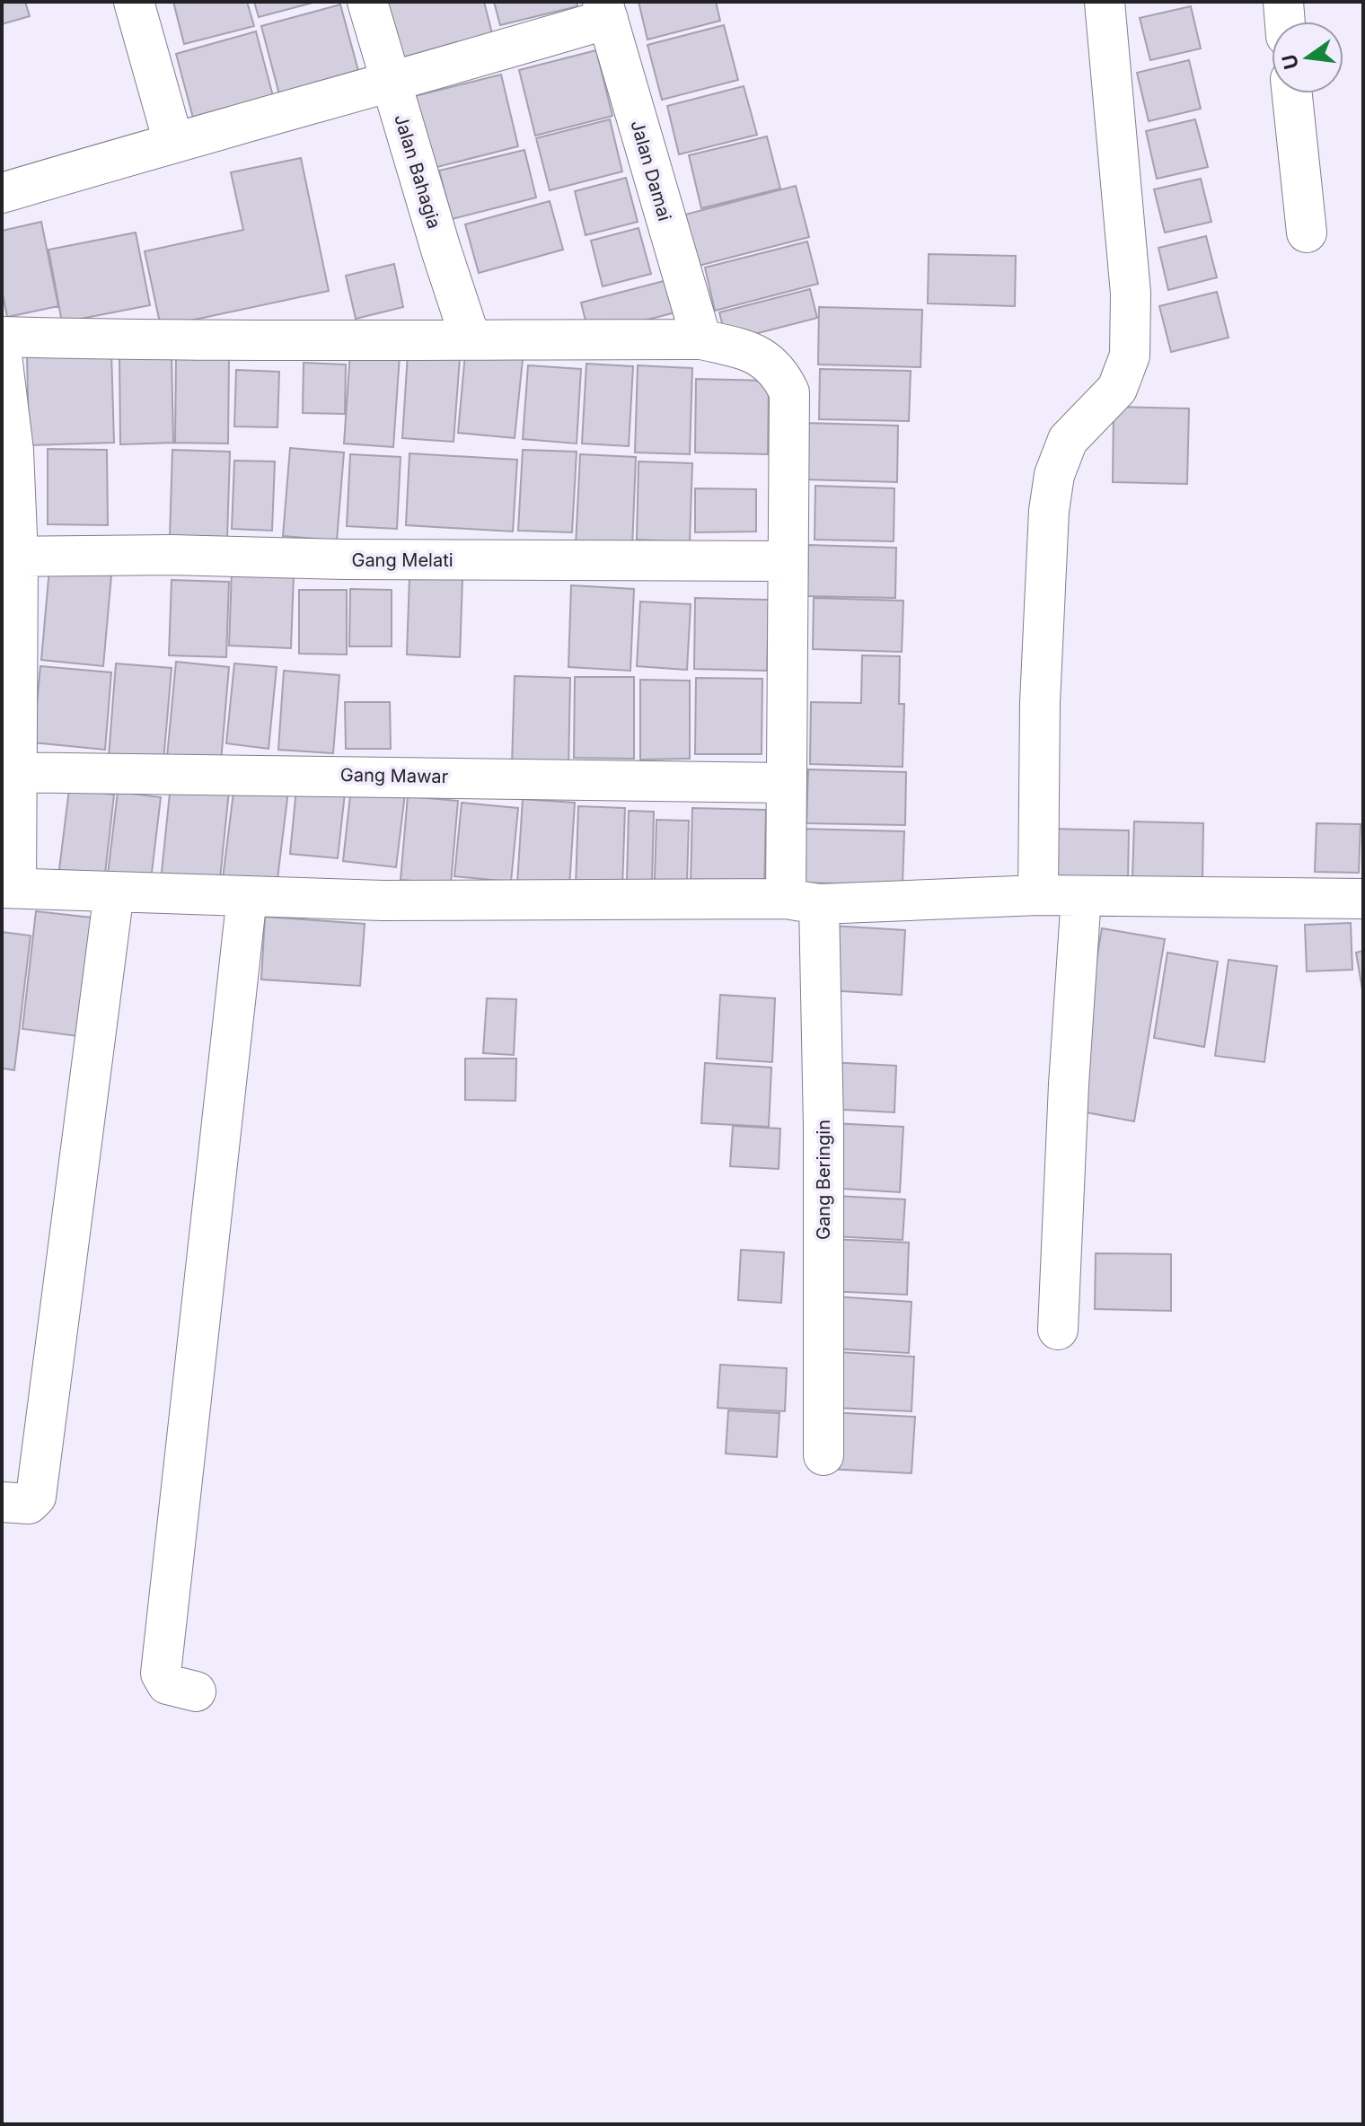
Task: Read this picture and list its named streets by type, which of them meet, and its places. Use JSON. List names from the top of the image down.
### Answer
{
  "streets": {
    "street": [
      "Jalan Damai",
      "Jalan Bahagia",
      "Gang Melati",
      "Gang Mawar",
      "Gang Beringin"
    ]
  },
  "crossings": [
    ["Jalan Damai", "Gang Beringin"],
    ["Jalan Bahagia", "Gang Beringin"],
    ["Gang Melati", "Gang Beringin"],
    ["Gang Mawar", "Gang Beringin"]
  ],
  "north": "left"
}
